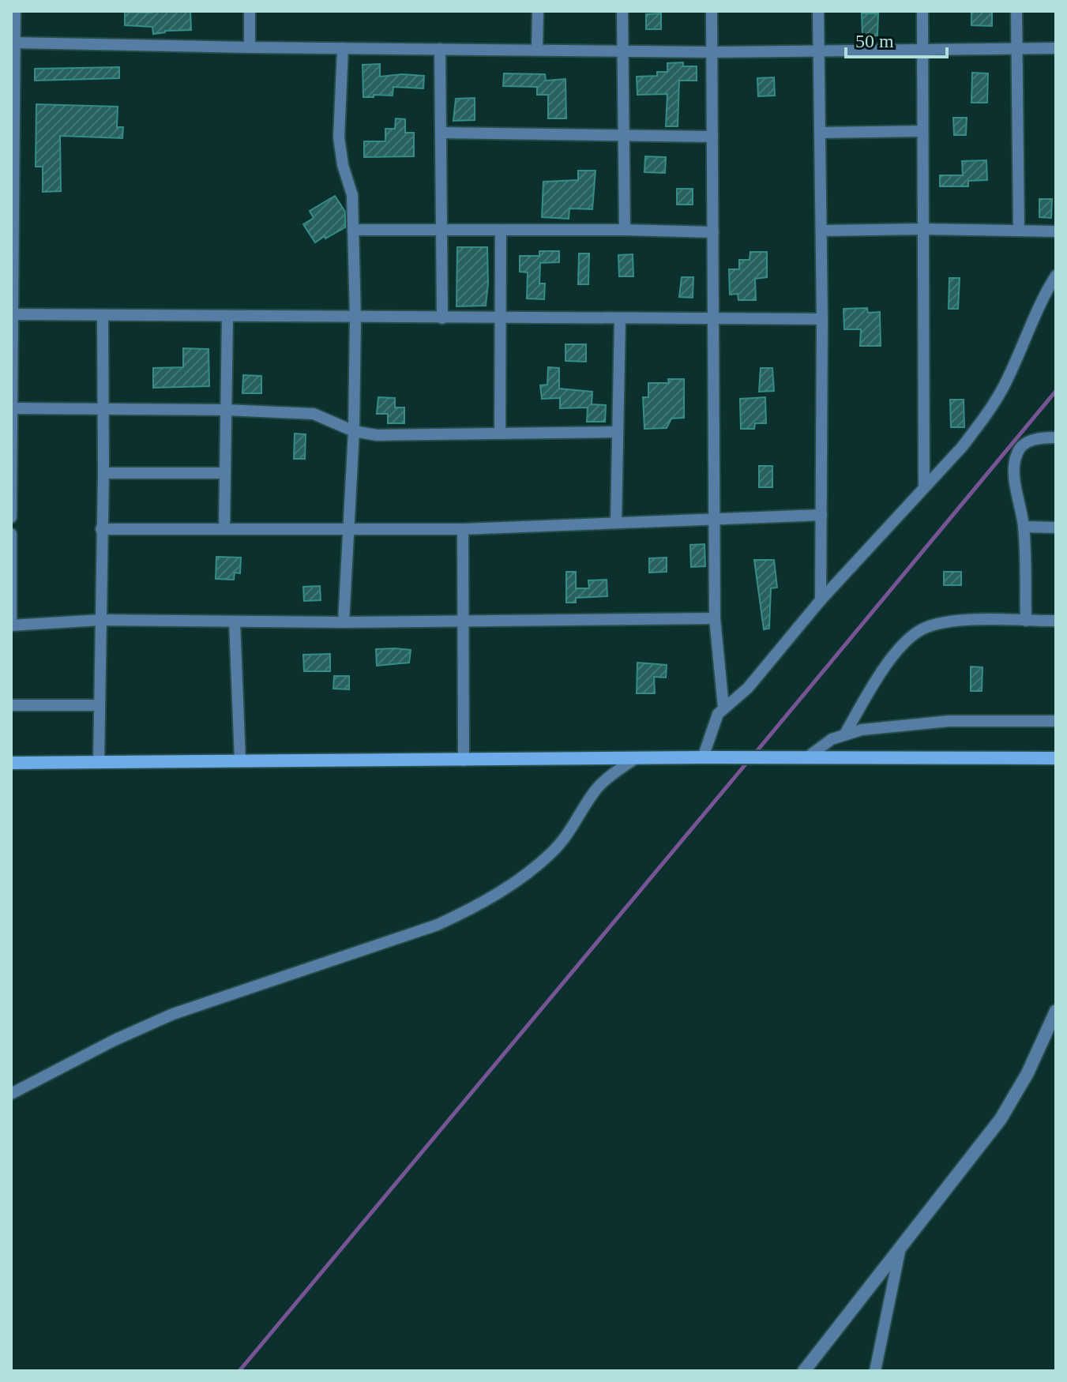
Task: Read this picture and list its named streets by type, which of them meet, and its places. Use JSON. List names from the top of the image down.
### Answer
{
  "scale_bar": "50 m"
}
